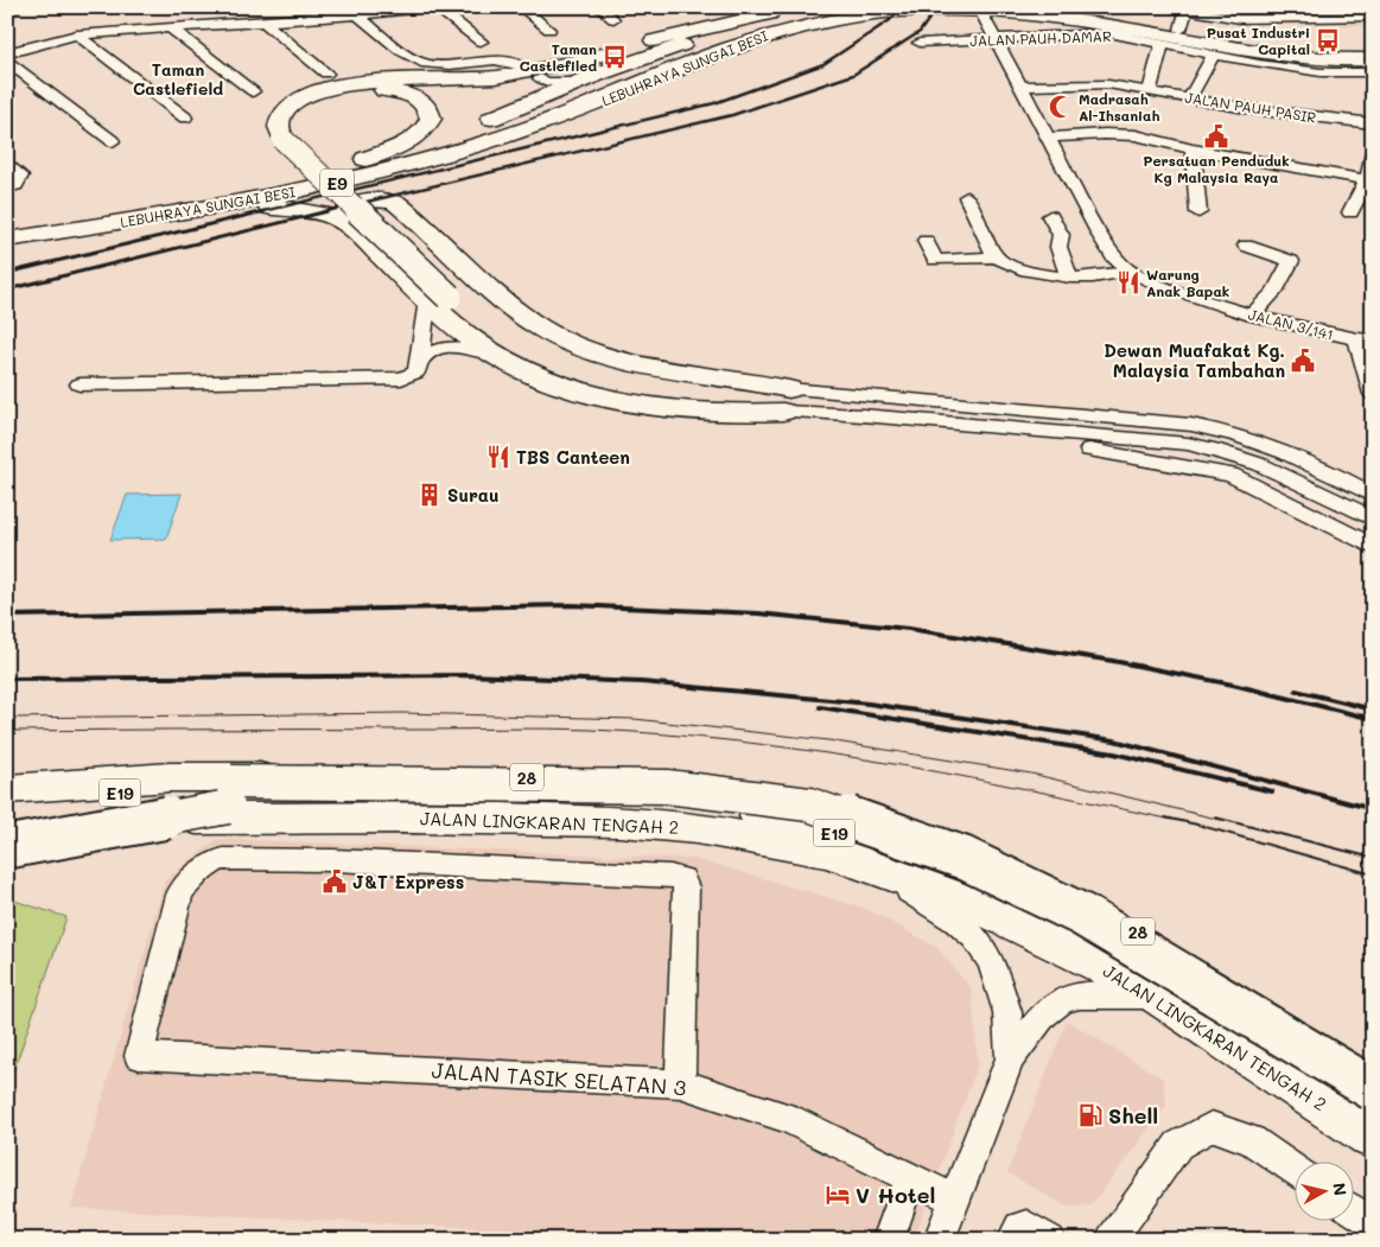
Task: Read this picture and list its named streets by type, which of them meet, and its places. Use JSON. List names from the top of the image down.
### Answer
{
  "streets": {
    "highway": [
      "LEBUHRAYA SUNGAI BESI",
      "E9",
      "28",
      "E19",
      "JALAN LINGKARAN TENGAH 2"
    ],
    "street": [
      "JALAN PAUH DAMAR",
      "JALAN PAUH PASIR",
      "JALAN 3/141",
      "JALAN TASIK SELATAN 3"
    ]
  },
  "crossings": [
    ["JALAN PAUH DAMAR", "JALAN 3/141"],
    ["LEBUHRAYA SUNGAI BESI", "JALAN 3/141"],
    ["JALAN PAUH PASIR", "JALAN 3/141"],
    ["28", "E19"]
  ],
  "districts": ["Taman Castlefield"],
  "places": {
    "bus stop": ["Pusat Industri Capital", "Taman Castlefiled"],
    "mosque": ["Madrasah Al-Ihsaniah"],
    "public building": ["Persatuan Penduduk Kg Malaysia Raya", "Dewan Muafakat Kg. Malaysia Tambahan", "J&T Express"],
    "restaurant": ["Warung Anak Bapak", "TBS Canteen"],
    "building": ["Surau"],
    "fuel station": ["Shell"],
    "hotel": ["V Hotel"]
  },
  "north": "right"
}
